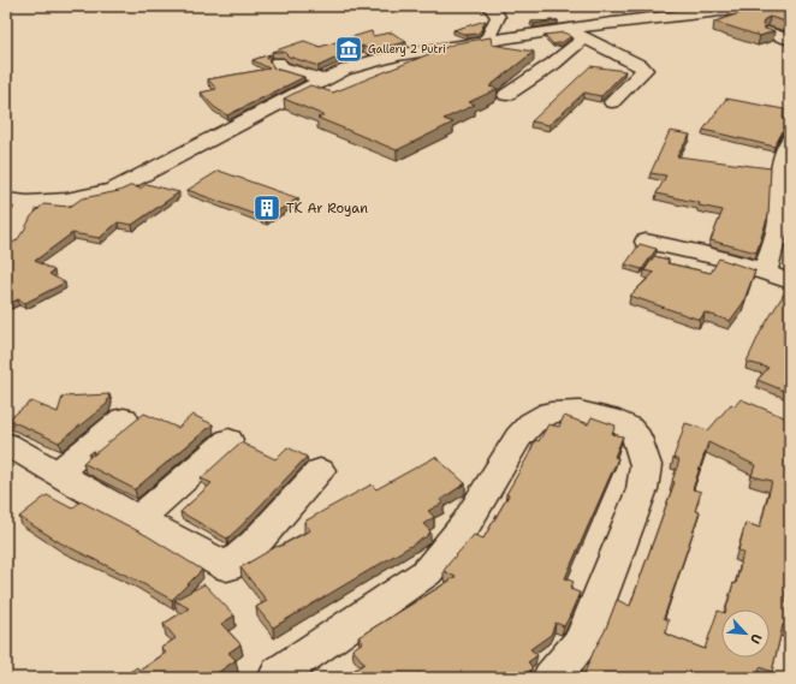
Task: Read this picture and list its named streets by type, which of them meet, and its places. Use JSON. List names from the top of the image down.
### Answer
{
  "places": {
    "museum": ["Gallery 2 Putri"],
    "building": ["TK Ar Royan"]
  },
  "north": "bottom right"
}
